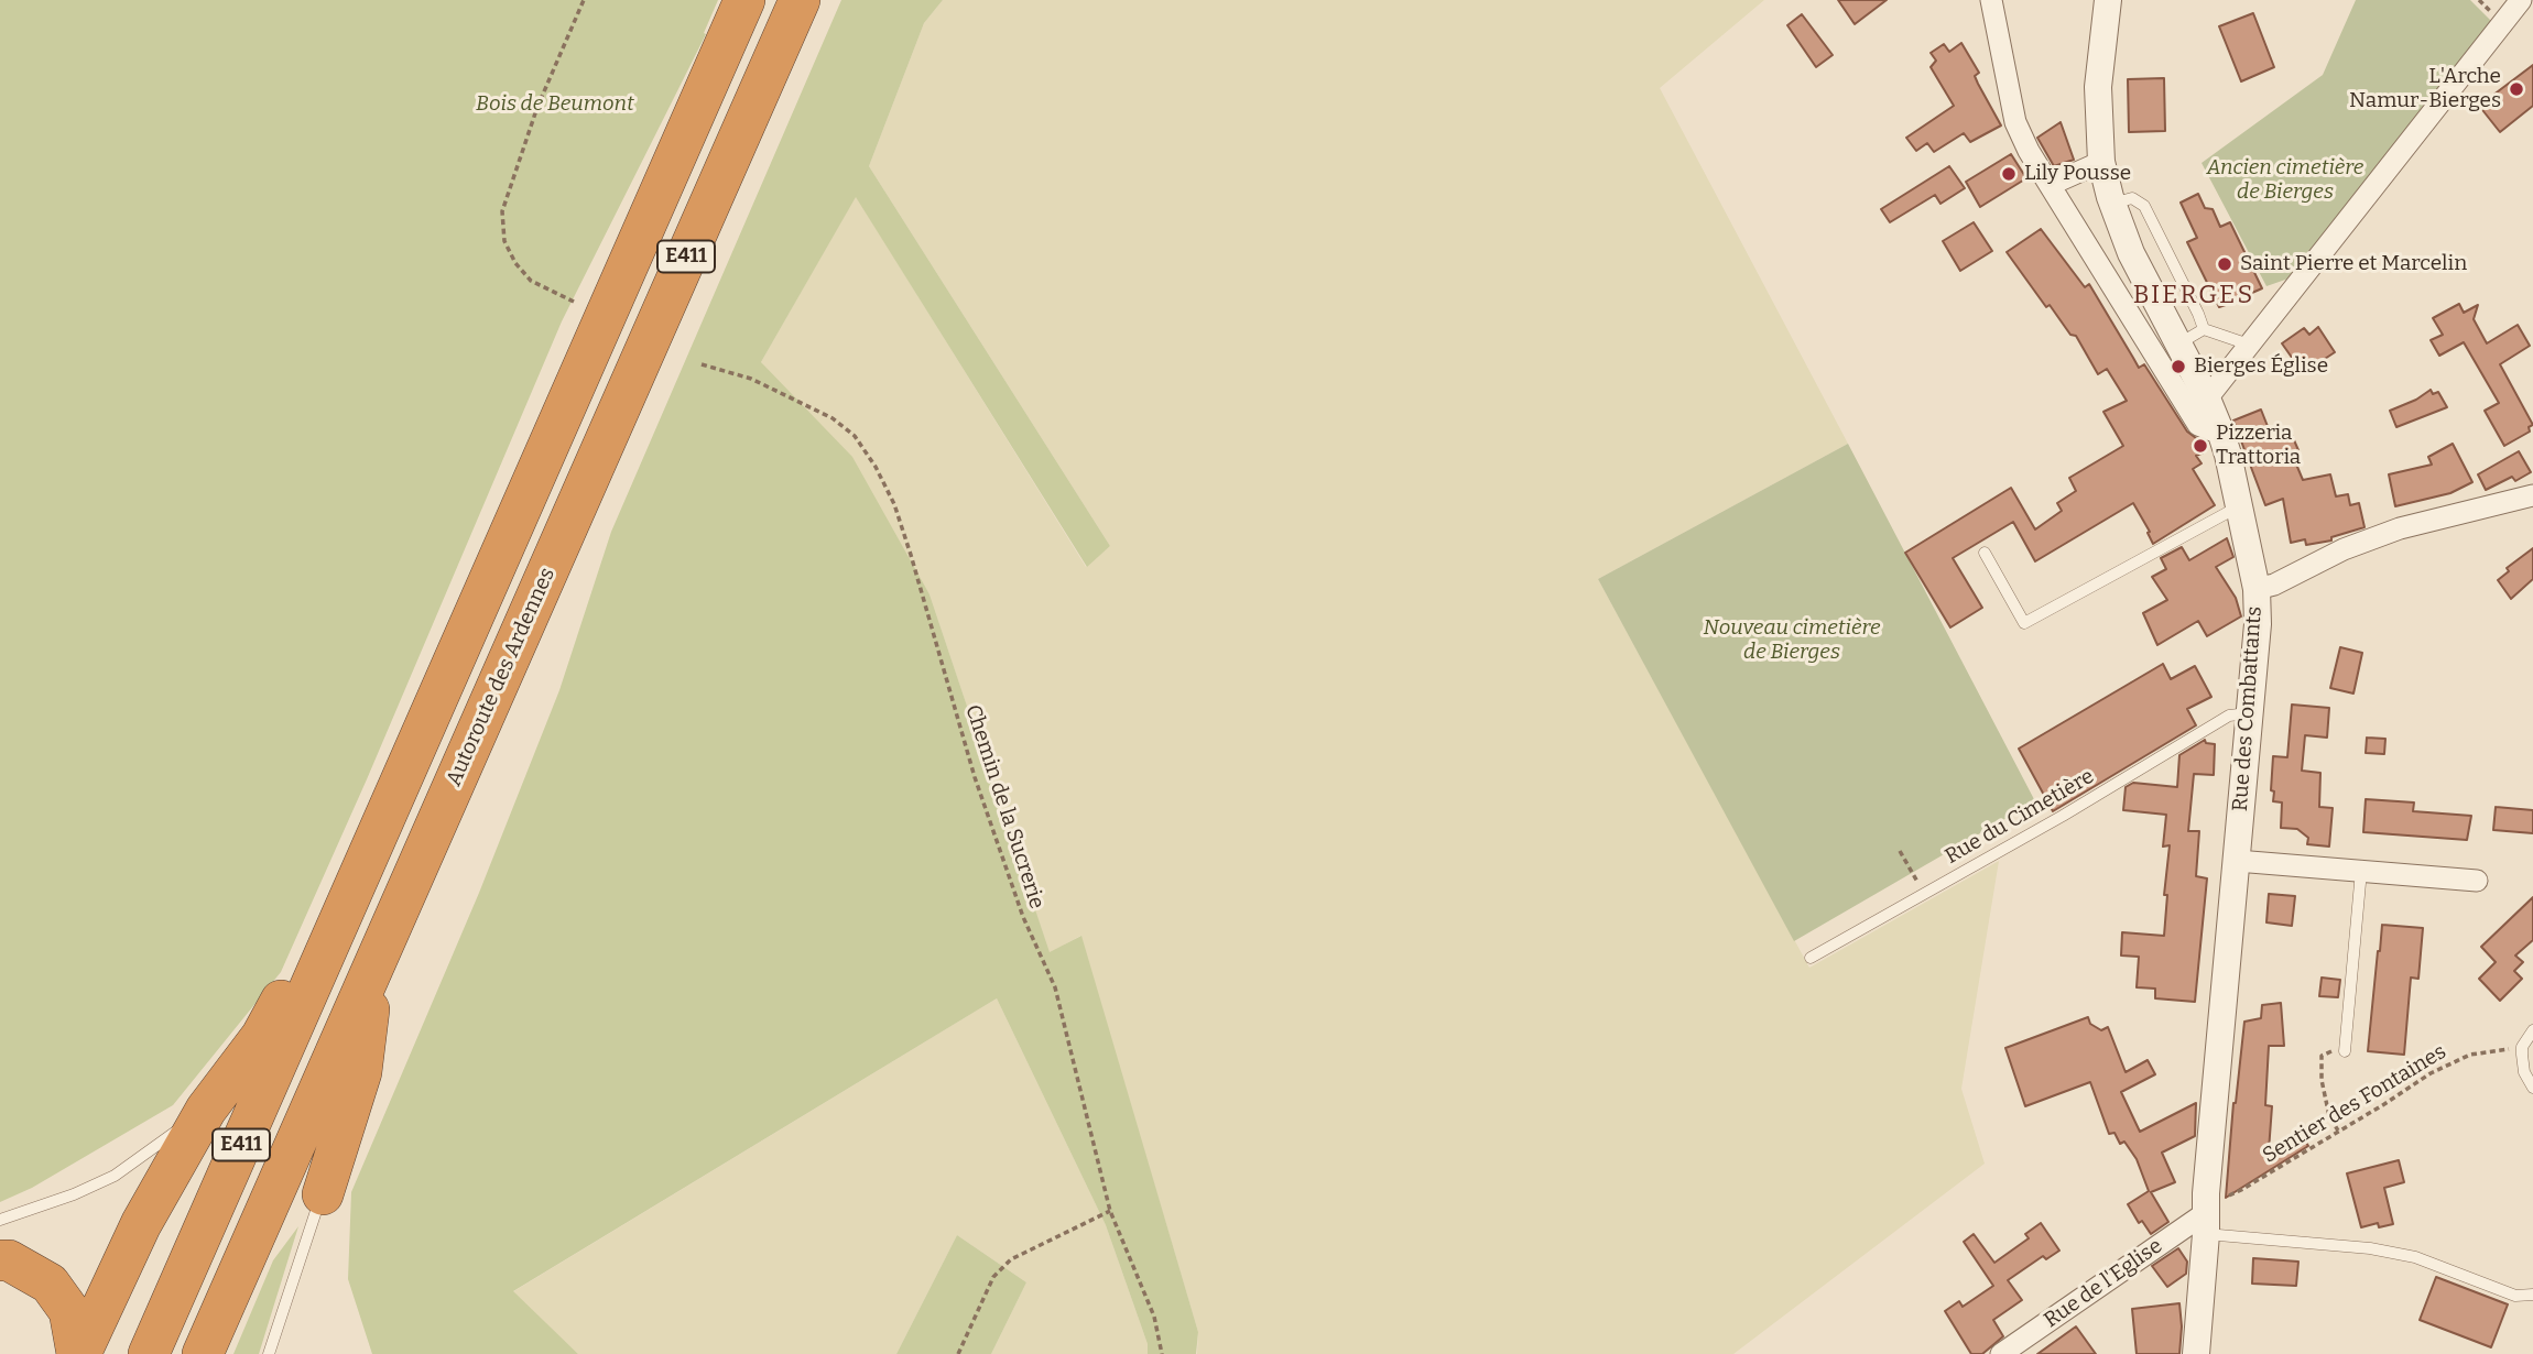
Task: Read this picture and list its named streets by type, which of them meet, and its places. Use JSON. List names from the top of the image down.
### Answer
{
  "streets": {
    "highway": ["E411", "Autoroute des Ardennes"],
    "street": ["Rue des Combattants", "Rue de l'Eglise"],
    "lane": ["Rue du Cimetière"],
    "path": ["Chemin de la Sucrerie", "Sentier des Fontaines"]
  },
  "crossings": [
    ["Rue des Combattants", "Rue du Cimetière"],
    ["Rue des Combattants", "Sentier des Fontaines"],
    ["Rue des Combattants", "Rue de l'Eglise"],
    ["Sentier des Fontaines", "Rue de l'Eglise"]
  ],
  "districts": ["BIERGES"],
  "parks": ["Bois de Beumont", "Ancien cimetière de Bierges", "Nouveau cimetière de Bierges"],
  "places": [
    "L'Arche Namur-Bierges",
    "Lily Pousse",
    "Saint Pierre et Marcelin",
    "Bierges Église",
    "Pizzeria Trattoria"
  ]
}
